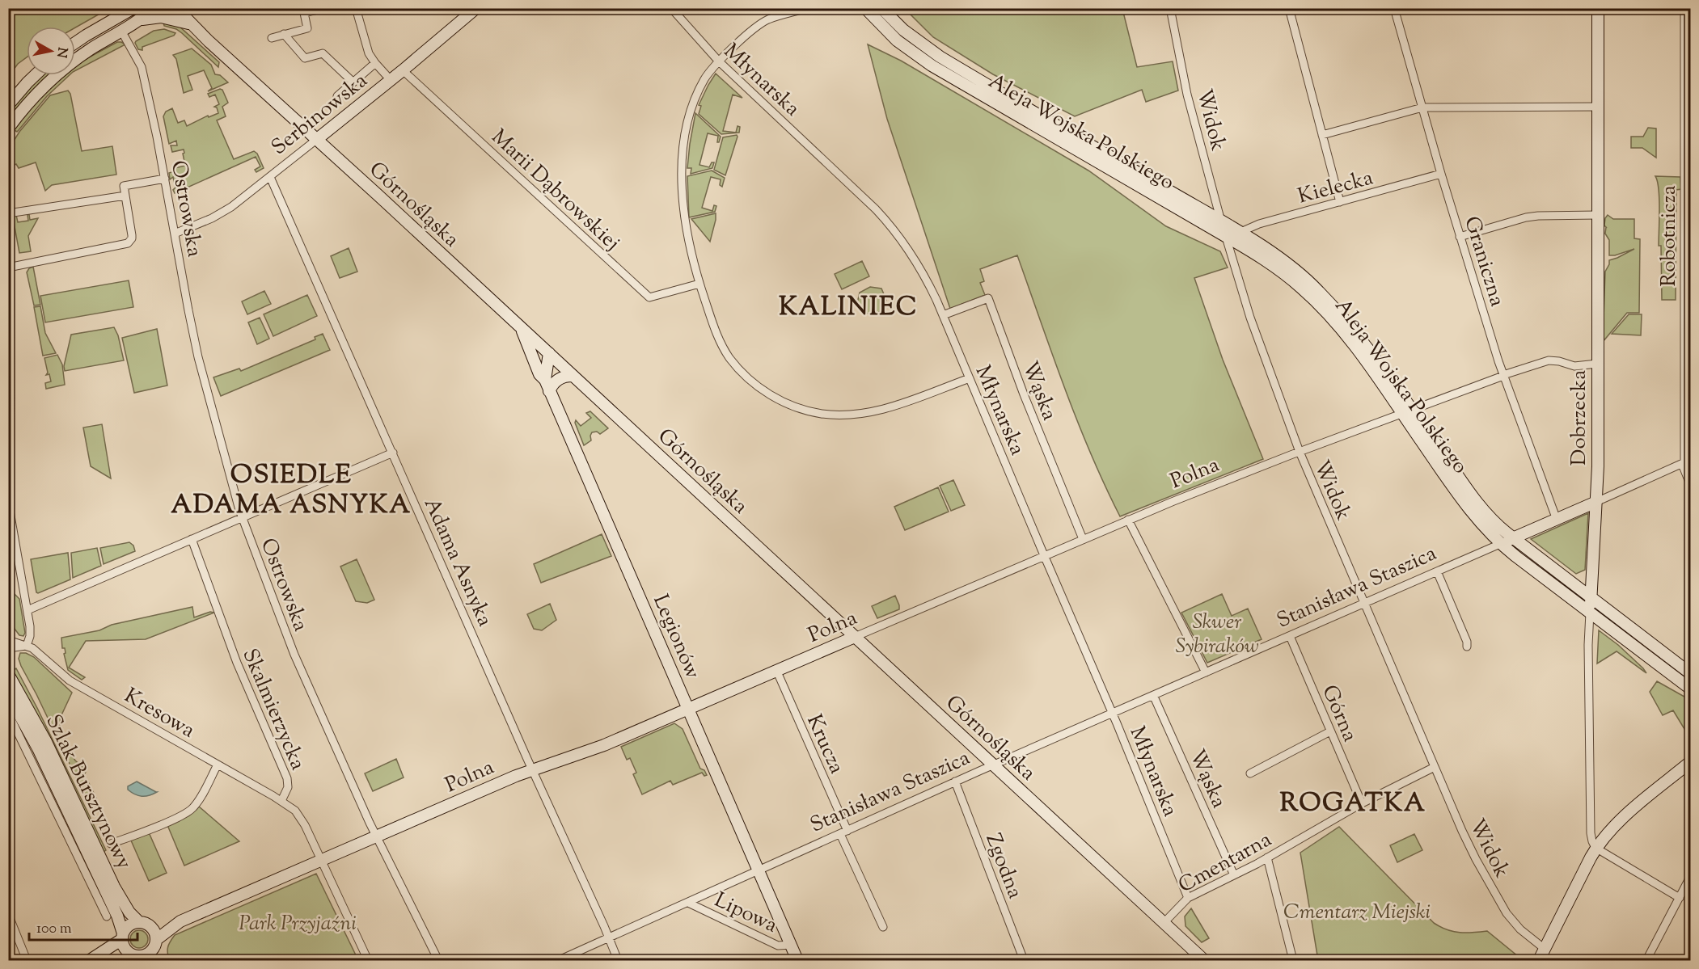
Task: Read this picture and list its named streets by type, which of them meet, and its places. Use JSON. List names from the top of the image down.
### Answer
{
  "streets": {
    "street": [
      "Młynarska",
      "Serbinowska",
      "Widok",
      "Aleja Wojska Polskiego",
      "Kielecka",
      "Marii Dąbrowskiej",
      "Górnośląska",
      "Ostrowska",
      "Robotnicza",
      "Graniczna",
      "Wąska",
      "Dobrzecka",
      "Polna",
      "Adama Asnyka",
      "Stanisława Staszica",
      "Legionów",
      "Skalmierzycka",
      "Kresowa",
      "Górna",
      "Krucza",
      "Szlak Bursztynowy",
      "Cmentarna",
      "Zgodna",
      "Lipowa"
    ]
  },
  "crossings": [
    ["Młynarska", "Wąska"],
    ["Młynarska", "Polna"],
    ["Młynarska", "Stanisława Staszica"],
    ["Młynarska", "Cmentarna"],
    ["Serbinowska", "Marii Dąbrowskiej"],
    ["Serbinowska", "Górnośląska"],
    ["Serbinowska", "Ostrowska"],
    ["Serbinowska", "Adama Asnyka"],
    ["Widok", "Aleja Wojska Polskiego"],
    ["Widok", "Polna"],
    ["Widok", "Stanisława Staszica"],
    ["Widok", "Cmentarna"],
    ["Aleja Wojska Polskiego", "Kielecka"],
    ["Aleja Wojska Polskiego", "Dobrzecka"],
    ["Aleja Wojska Polskiego", "Polna"],
    ["Aleja Wojska Polskiego", "Stanisława Staszica"],
    ["Kielecka", "Graniczna"],
    ["Górnośląska", "Polna"],
    ["Górnośląska", "Stanisława Staszica"],
    ["Górnośląska", "Legionów"],
    ["Górnośląska", "Cmentarna"],
    ["Ostrowska", "Polna"],
    ["Robotnicza", "Stanisława Staszica"],
    ["Graniczna", "Polna"],
    ["Graniczna", "Stanisława Staszica"],
    ["Wąska", "Polna"],
    ["Wąska", "Stanisława Staszica"],
    ["Wąska", "Cmentarna"],
    ["Dobrzecka", "Polna"],
    ["Dobrzecka", "Stanisława Staszica"],
    ["Polna", "Adama Asnyka"],
    ["Polna", "Legionów"],
    ["Polna", "Skalmierzycka"],
    ["Polna", "Krucza"],
    ["Polna", "Szlak Bursztynowy"],
    ["Adama Asnyka", "Stanisława Staszica"],
    ["Stanisława Staszica", "Legionów"],
    ["Stanisława Staszica", "Górna"],
    ["Stanisława Staszica", "Krucza"],
    ["Stanisława Staszica", "Zgodna"],
    ["Stanisława Staszica", "Lipowa"],
    ["Legionów", "Lipowa"],
    ["Skalmierzycka", "Kresowa"],
    ["Górna", "Cmentarna"]
  ],
  "districts": ["KALINIEC", "OSIEDLE ADAMA ASNYKA", "ROGATKA"],
  "parks": ["Skwer Sybiraków", "Cmentarz Miejski", "Park Przyjaźni"],
  "scale_bar": "100 m",
  "north": "right"
}
